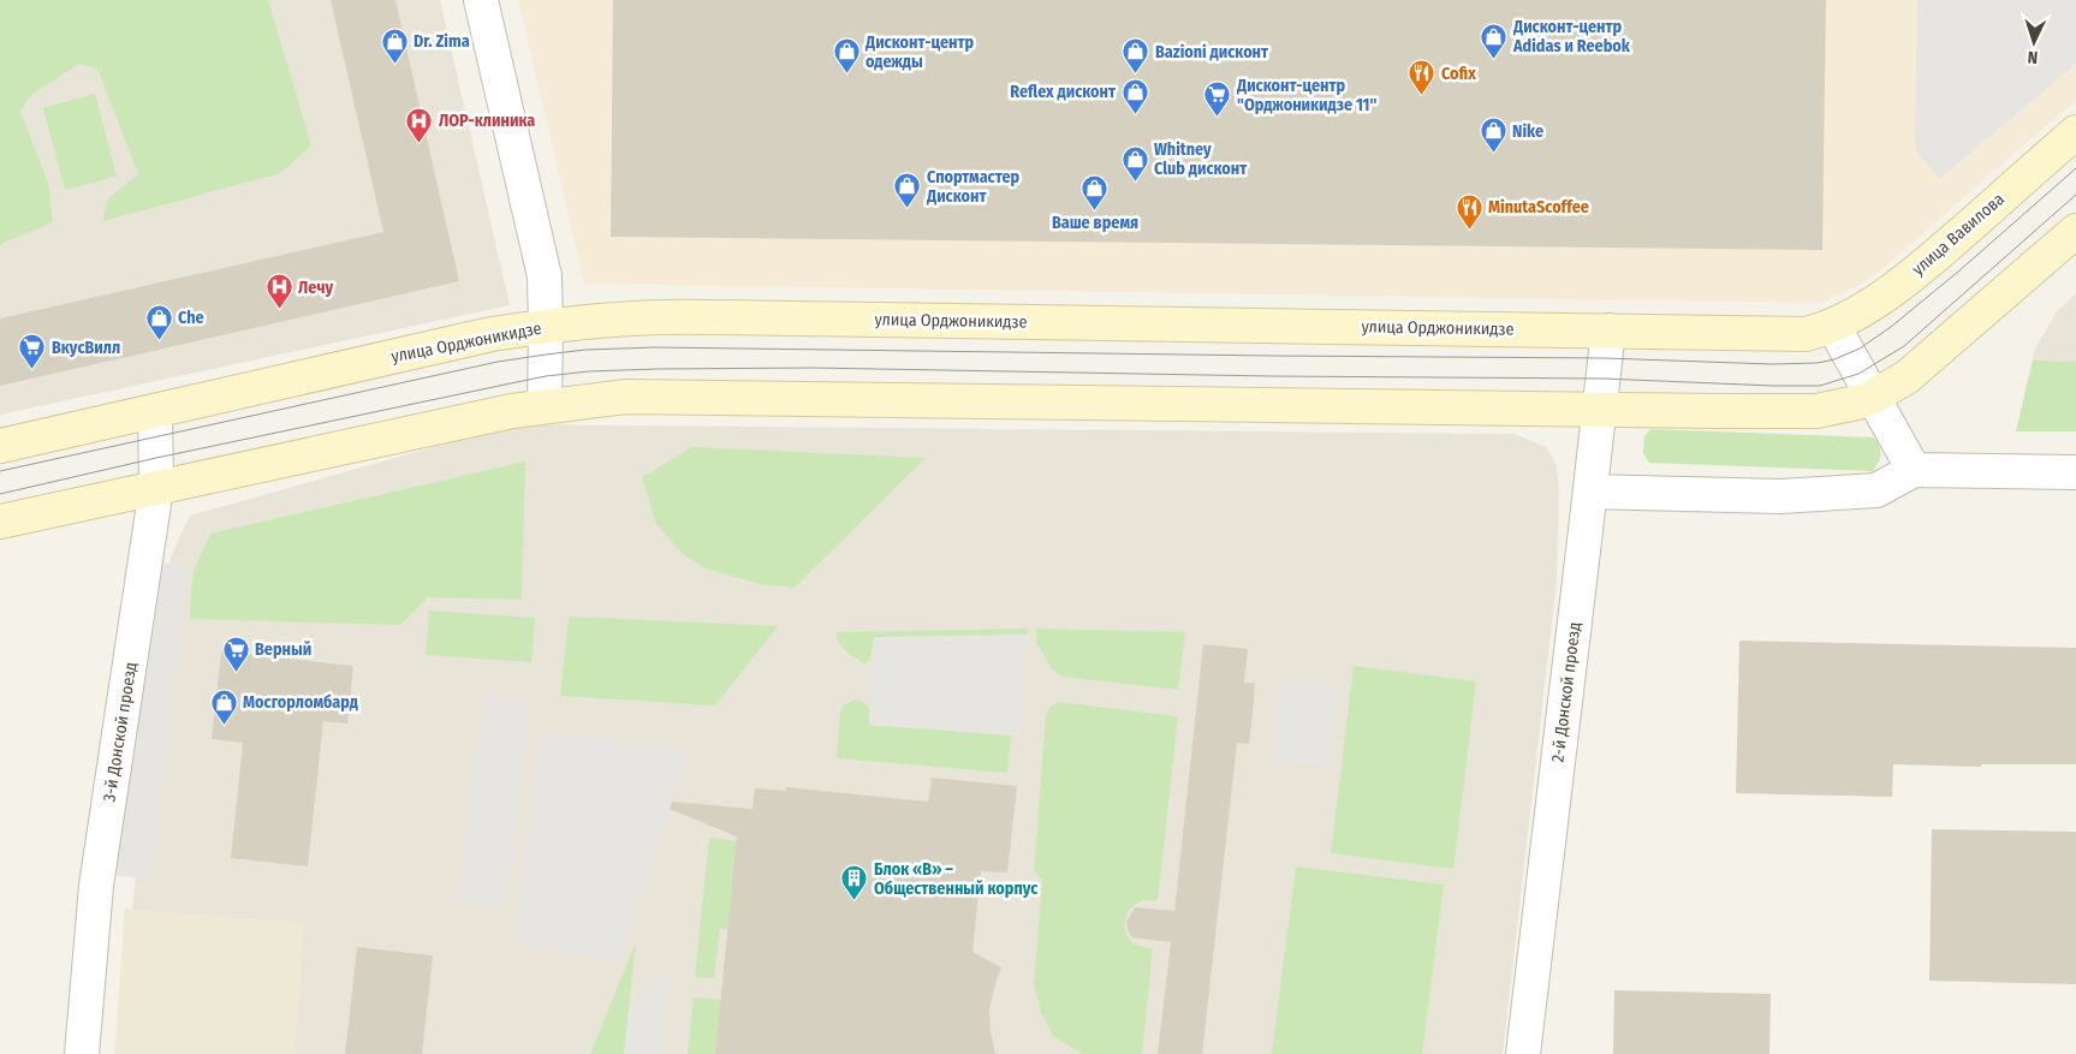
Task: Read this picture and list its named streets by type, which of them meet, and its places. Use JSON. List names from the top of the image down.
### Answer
{
  "streets": {
    "main road": ["улица Вавилова", "улица Орджоникидзе"],
    "street": ["2-й Донской проезд", "3-й Донской проезд"]
  },
  "crossings": [
    ["улица Вавилова", "улица Орджоникидзе"],
    ["улица Орджоникидзе", "2-й Донской проезд"],
    ["улица Орджоникидзе", "3-й Донской проезд"]
  ],
  "places": {
    "shop": [
      "Дисконт-центр Adidas и Reebok",
      "Dr. Zima",
      "Дисконт-центр одежды",
      "Bazioni дисконт",
      "Reflex дисконт",
      "Nike",
      "Whitney Club дисконт",
      "Спортмастер Дисконт",
      "Ваше время",
      "Che",
      "Мосгорломбард"
    ],
    "restaurant": ["Cofix", "MinutaScoffee"],
    "supermarket": ["Дисконт-центр \"Орджоникидзе 11\"", "ВкусВилл", "Верный"],
    "hospital": ["ЛОР-клиника", "Лечу"],
    "building": ["Блок «В» – Общественный корпус"]
  },
  "north": "bottom"
}
